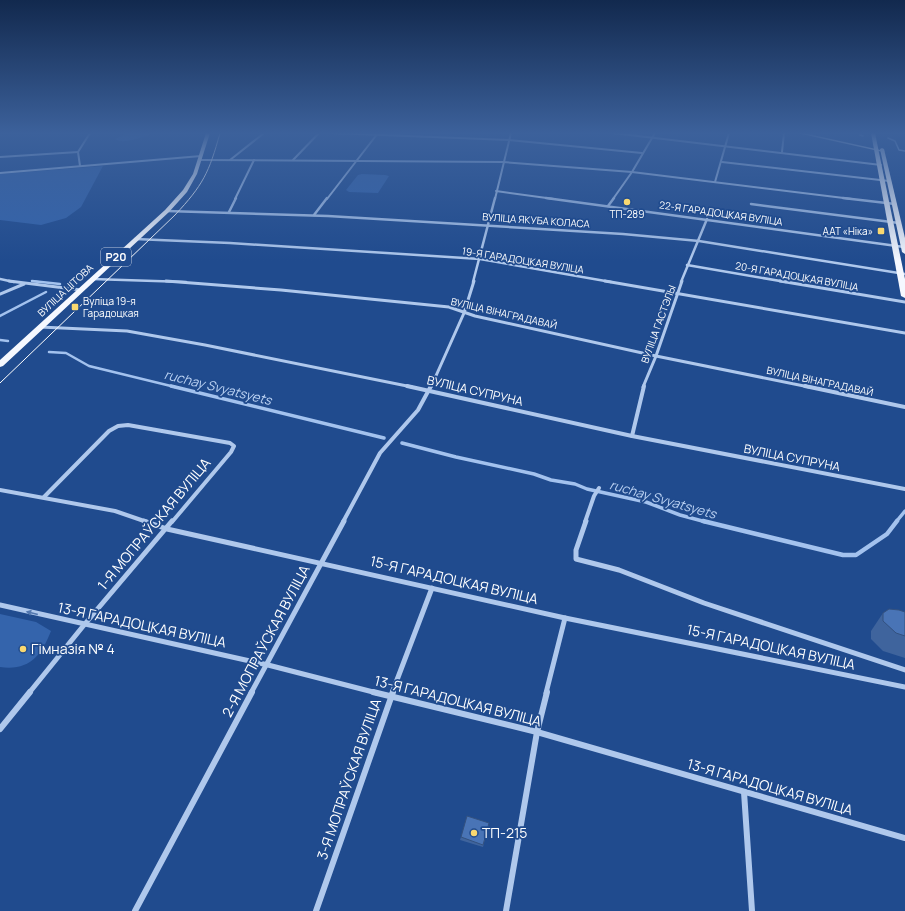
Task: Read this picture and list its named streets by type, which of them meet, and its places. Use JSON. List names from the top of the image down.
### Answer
{
  "streets": {
    "main road": ["Р20", "ВУЛІЦА ЦІТОВА"],
    "street": [
      "22-Я ГАРАДОЦКАЯ ВУЛІЦА",
      "ВУЛІЦА ЯКУБА КОЛАСА",
      "19-Я ГАРАДОЦКАЯ ВУЛІЦА",
      "20-Я ГАРАДОЦКАЯ ВУЛІЦА",
      "ВУЛІЦА ВІНАГРАДАВАЙ",
      "ВУЛІЦА ГАСТЭЛЫ",
      "ВУЛІЦА СУПРУНА",
      "1-Я МОПРАЎСКАЯ ВУЛІЦА",
      "15-Я ГАРАДОЦКАЯ ВУЛІЦА",
      "13-Я ГАРАДОЦКАЯ ВУЛІЦА",
      "2-Я МОПРАЎСКАЯ ВУЛІЦА",
      "3-Я МОПРАЎСКАЯ ВУЛІЦА"
    ]
  },
  "crossings": [
    ["22-Я ГАРАДОЦКАЯ ВУЛІЦА", "ВУЛІЦА ГАСТЭЛЫ"],
    ["22-Я ГАРАДОЦКАЯ ВУЛІЦА", "2-Я МОПРАЎСКАЯ ВУЛІЦА"],
    ["ВУЛІЦА ЯКУБА КОЛАСА", "ВУЛІЦА ЦІТОВА"],
    ["ВУЛІЦА ЯКУБА КОЛАСА", "ВУЛІЦА ГАСТЭЛЫ"],
    ["ВУЛІЦА ЯКУБА КОЛАСА", "2-Я МОПРАЎСКАЯ ВУЛІЦА"],
    ["19-Я ГАРАДОЦКАЯ ВУЛІЦА", "ВУЛІЦА ЦІТОВА"],
    ["19-Я ГАРАДОЦКАЯ ВУЛІЦА", "ВУЛІЦА ГАСТЭЛЫ"],
    ["19-Я ГАРАДОЦКАЯ ВУЛІЦА", "2-Я МОПРАЎСКАЯ ВУЛІЦА"],
    ["20-Я ГАРАДОЦКАЯ ВУЛІЦА", "ВУЛІЦА ГАСТЭЛЫ"],
    ["ВУЛІЦА ЦІТОВА", "ВУЛІЦА ВІНАГРАДАВАЙ"],
    ["ВУЛІЦА ЦІТОВА", "ВУЛІЦА СУПРУНА"],
    ["ВУЛІЦА ВІНАГРАДАВАЙ", "ВУЛІЦА ГАСТЭЛЫ"],
    ["ВУЛІЦА ВІНАГРАДАВАЙ", "2-Я МОПРАЎСКАЯ ВУЛІЦА"],
    ["ВУЛІЦА ГАСТЭЛЫ", "ВУЛІЦА СУПРУНА"],
    ["ВУЛІЦА СУПРУНА", "2-Я МОПРАЎСКАЯ ВУЛІЦА"],
    ["1-Я МОПРАЎСКАЯ ВУЛІЦА", "15-Я ГАРАДОЦКАЯ ВУЛІЦА"],
    ["1-Я МОПРАЎСКАЯ ВУЛІЦА", "13-Я ГАРАДОЦКАЯ ВУЛІЦА"],
    ["15-Я ГАРАДОЦКАЯ ВУЛІЦА", "2-Я МОПРАЎСКАЯ ВУЛІЦА"],
    ["15-Я ГАРАДОЦКАЯ ВУЛІЦА", "3-Я МОПРАЎСКАЯ ВУЛІЦА"],
    ["13-Я ГАРАДОЦКАЯ ВУЛІЦА", "2-Я МОПРАЎСКАЯ ВУЛІЦА"],
    ["13-Я ГАРАДОЦКАЯ ВУЛІЦА", "3-Я МОПРАЎСКАЯ ВУЛІЦА"]
  ],
  "water": ["ruchay Svyatsyets"],
  "places": {
    "other": ["ТП-289", "Гімназія № 4", "ТП-215"],
    "transit": ["ААТ «Ніка»", "Вуліца 19-я Гарадоцкая"]
  }
}
